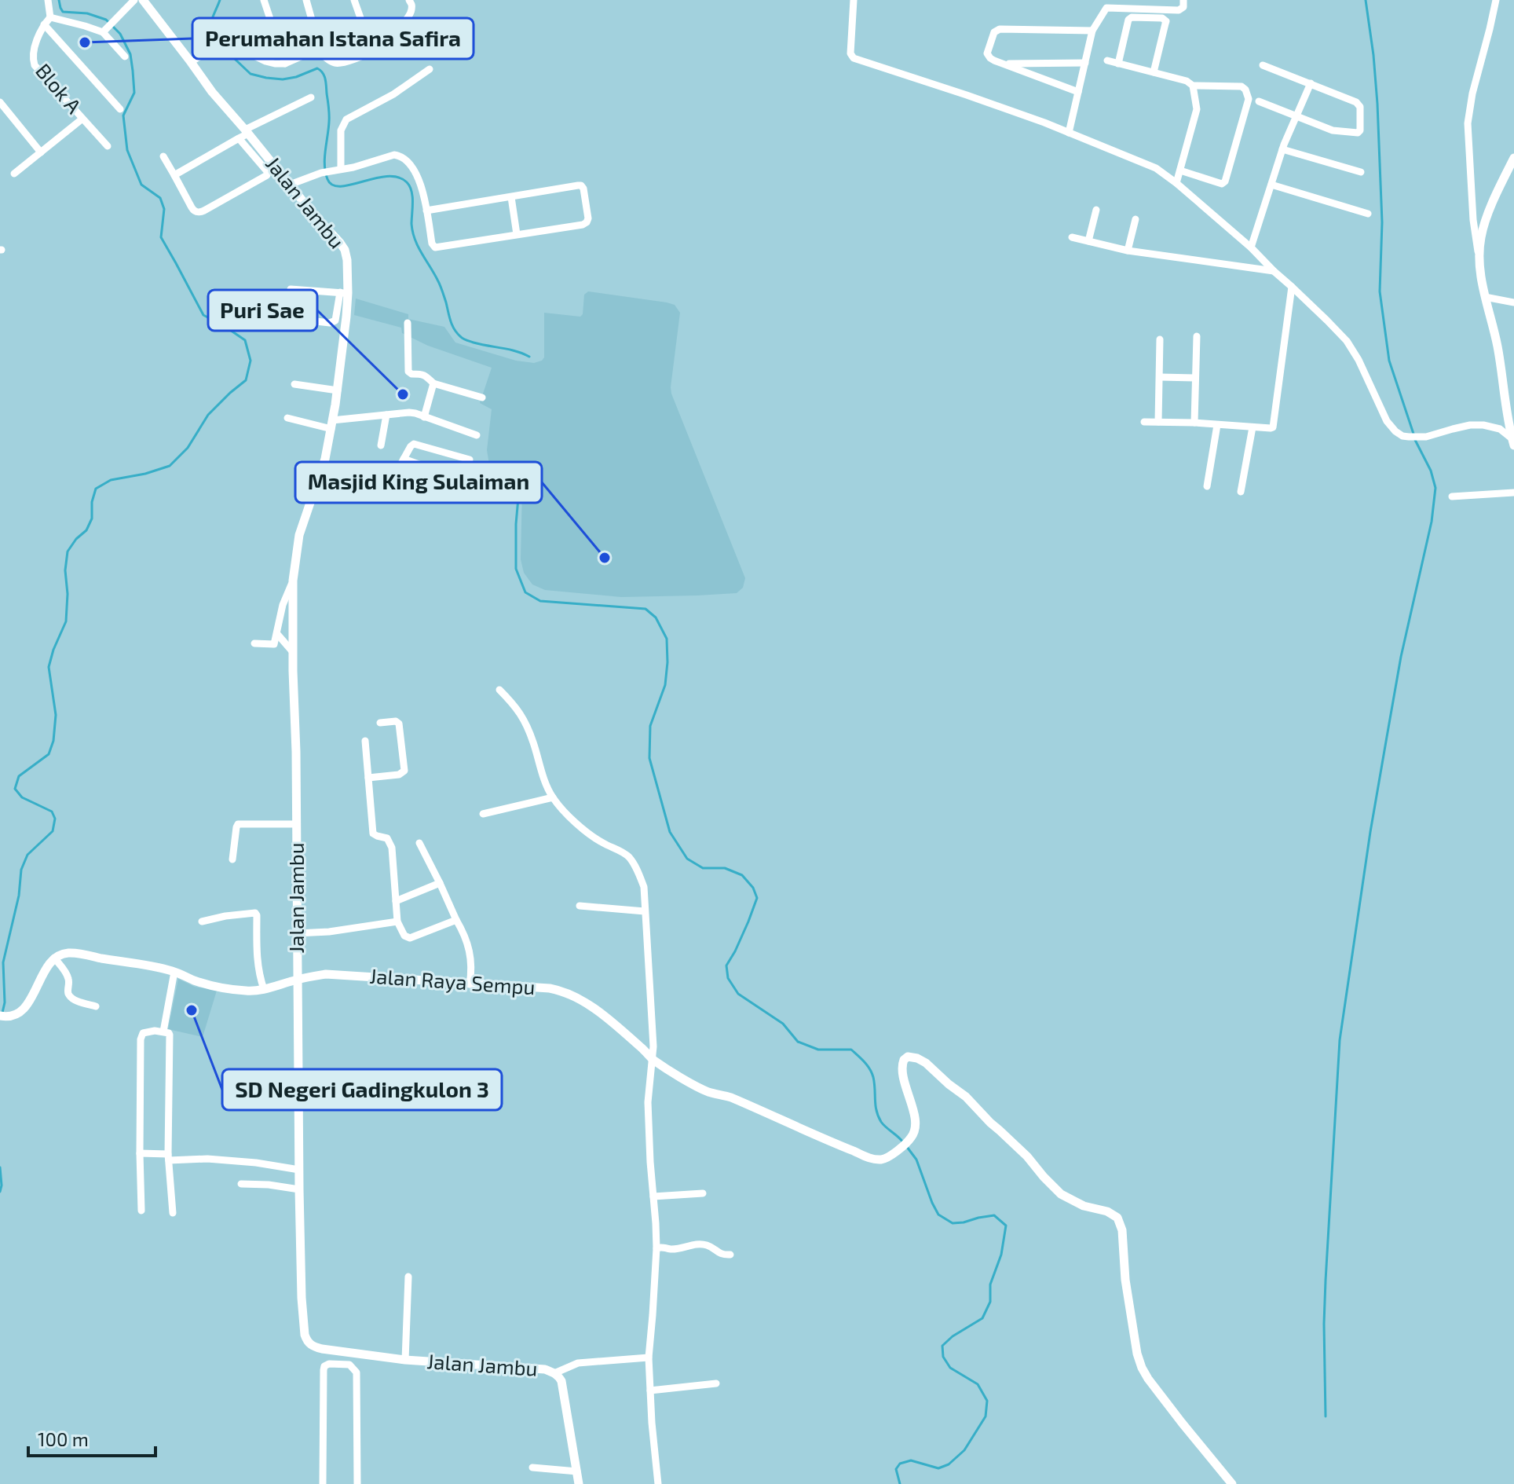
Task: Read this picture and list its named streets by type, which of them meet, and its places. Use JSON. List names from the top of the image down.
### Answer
{
  "streets": {
    "street": ["Blok A", "Jalan Jambu", "Jalan Raya Sempu"]
  },
  "crossings": [
    ["Jalan Jambu", "Jalan Raya Sempu"]
  ],
  "places": [
    "Perumahan Istana Safira",
    "Puri Sae",
    "Masjid King Sulaiman",
    "SD Negeri Gadingkulon 3"
  ],
  "scale_bar": "100 m"
}
